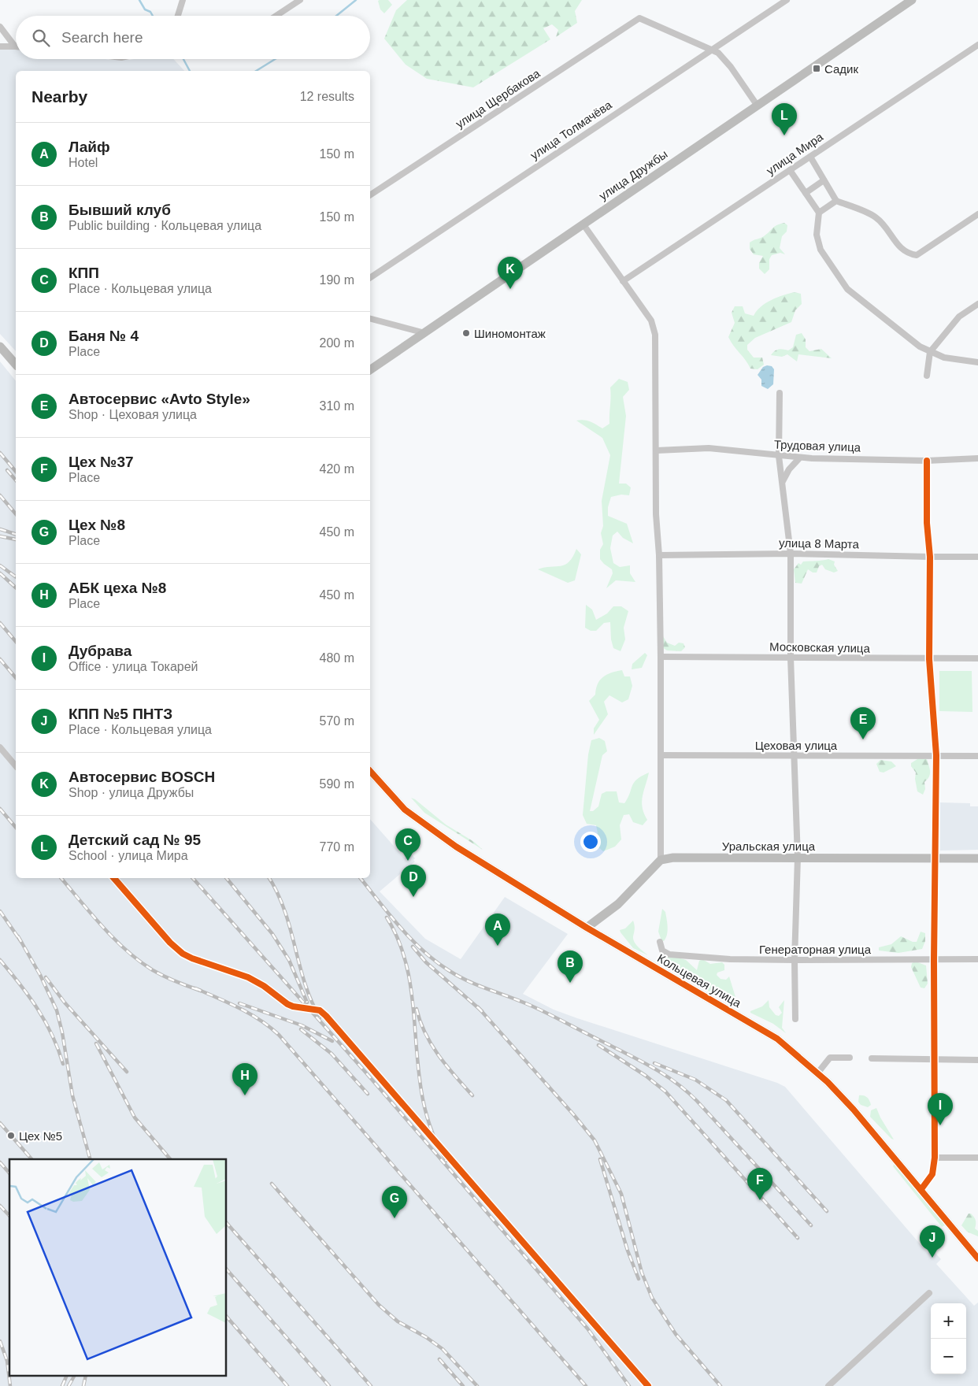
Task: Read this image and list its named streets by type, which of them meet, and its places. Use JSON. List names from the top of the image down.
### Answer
{
  "streets": {
    "street": [
      "улица Щербакова",
      "улица Толмачёва",
      "улица Мира",
      "улица Дружбы",
      "Трудовая улица",
      "улица 8 Марта",
      "Московская улица",
      "Цеховая улица",
      "Уральская улица",
      "Генераторная улица",
      "Кольцевая улица"
    ]
  },
  "crossings": [
    ["улица Щербакова", "улица Толмачёва"]
  ],
  "places": {
    "transit": ["Садик"],
    "other": ["Шиномонтаж", "Цех №5"]
  },
  "page": {
    "search": "Search here",
    "heading": ["Nearby", "12 results"],
    "pins": [
      "L",
      "K",
      "E",
      "C",
      "D",
      "A",
      "B",
      "H",
      "I",
      "F",
      "G",
      "J"
    ],
    "list": [
      {
        "mark": "A",
        "name": "Лайф",
        "note": "Hotel",
        "value": "150 m"
      },
      {
        "mark": "B",
        "name": "Бывший клуб",
        "note": "Public building · Кольцевая улица",
        "value": "150 m"
      },
      {
        "mark": "C",
        "name": "КПП",
        "note": "Place · Кольцевая улица",
        "value": "190 m"
      },
      {
        "mark": "D",
        "name": "Баня № 4",
        "note": "Place",
        "value": "200 m"
      },
      {
        "mark": "E",
        "name": "Автосервис «Avto Style»",
        "note": "Shop · Цеховая улица",
        "value": "310 m"
      },
      {
        "mark": "F",
        "name": "Цех №37",
        "note": "Place",
        "value": "420 m"
      },
      {
        "mark": "G",
        "name": "Цех №8",
        "note": "Place",
        "value": "450 m"
      },
      {
        "mark": "H",
        "name": "АБК цеха №8",
        "note": "Place",
        "value": "450 m"
      },
      {
        "mark": "I",
        "name": "Дубрава",
        "note": "Office · улица Токарей",
        "value": "480 m"
      },
      {
        "mark": "J",
        "name": "КПП №5 ПНТЗ",
        "note": "Place · Кольцевая улица",
        "value": "570 m"
      },
      {
        "mark": "K",
        "name": "Автосервис BOSCH",
        "note": "Shop · улица Дружбы",
        "value": "590 m"
      },
      {
        "mark": "L",
        "name": "Детский сад № 95",
        "note": "School · улица Мира",
        "value": "770 m"
      }
    ],
    "map_buttons": ["+", "−"]
  }
}
